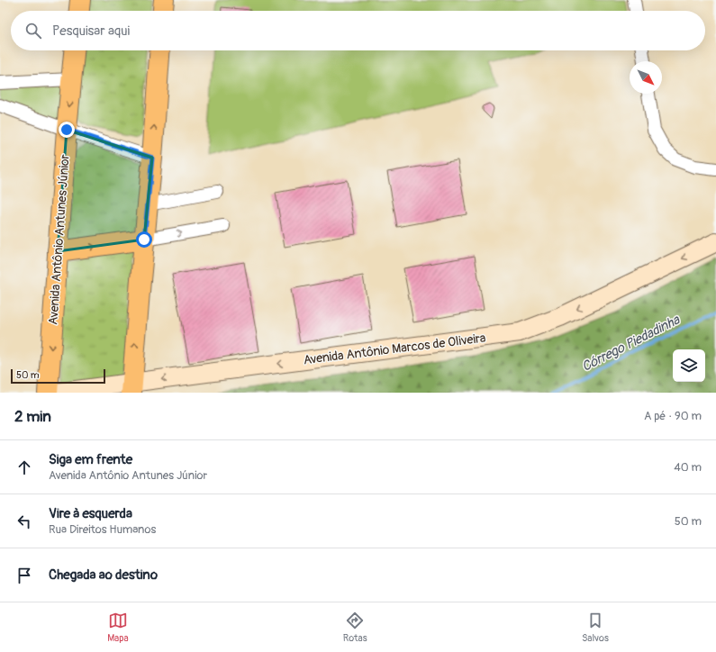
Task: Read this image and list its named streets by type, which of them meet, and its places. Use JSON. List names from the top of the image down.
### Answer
{
  "streets": {
    "main road": ["Avenida Antônio Antunes Júnior", "Avenida Antônio Marcos de Oliveira"]
  },
  "one_way": ["Avenida Antônio Marcos de Oliveira"],
  "water": ["Córrego Piedadinha"],
  "scale_bar": "50 m",
  "north": "bottom right",
  "page": {
    "search": "Pesquisar aqui",
    "scale": "50 m",
    "heading": ["2 min", "A pé · 90 m"],
    "list": [
      ["Siga em frente", "Avenida Antônio Antunes Júnior", "40 m"],
      ["Vire à esquerda", "Rua Direitos Humanos", "50 m"],
      "Chegada ao destino"
    ],
    "nav": ["Mapa", "Rotas", "Salvos"]
  }
}
